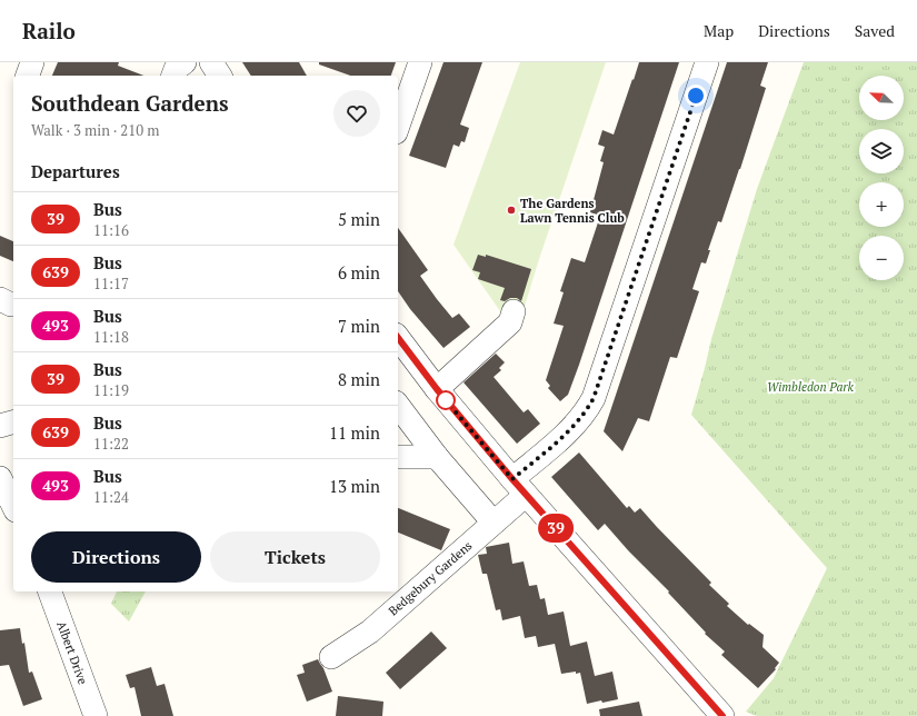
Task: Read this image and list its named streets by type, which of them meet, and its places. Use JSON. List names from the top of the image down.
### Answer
{
  "streets": {
    "street": ["Bedgebury Gardens", "Albert Drive"]
  },
  "parks": ["Wimbledon Park"],
  "places": ["The Gardens Lawn Tennis Club"],
  "lines": ["bus line 39"],
  "north": "top left",
  "page": {
    "header": "Railo",
    "nav": ["Map", "Directions", "Saved"],
    "on_map": "39",
    "map_buttons": ["+", "−"],
    "heading": [
      ["Southdean Gardens", "Walk · 3 min · 210 m"],
      "Departures"
    ],
    "list": [
      {
        "mark": "39",
        "name": "Bus",
        "note": "11:16",
        "value": "5 min"
      },
      {
        "mark": "639",
        "name": "Bus",
        "note": "11:17",
        "value": "6 min"
      },
      {
        "mark": "493",
        "name": "Bus",
        "note": "11:18",
        "value": "7 min"
      },
      {
        "mark": "39",
        "name": "Bus",
        "note": "11:19",
        "value": "8 min"
      },
      {
        "mark": "639",
        "name": "Bus",
        "note": "11:22",
        "value": "11 min"
      },
      {
        "mark": "493",
        "name": "Bus",
        "note": "11:24",
        "value": "13 min"
      }
    ],
    "buttons": ["Directions", "Tickets"]
  }
}
